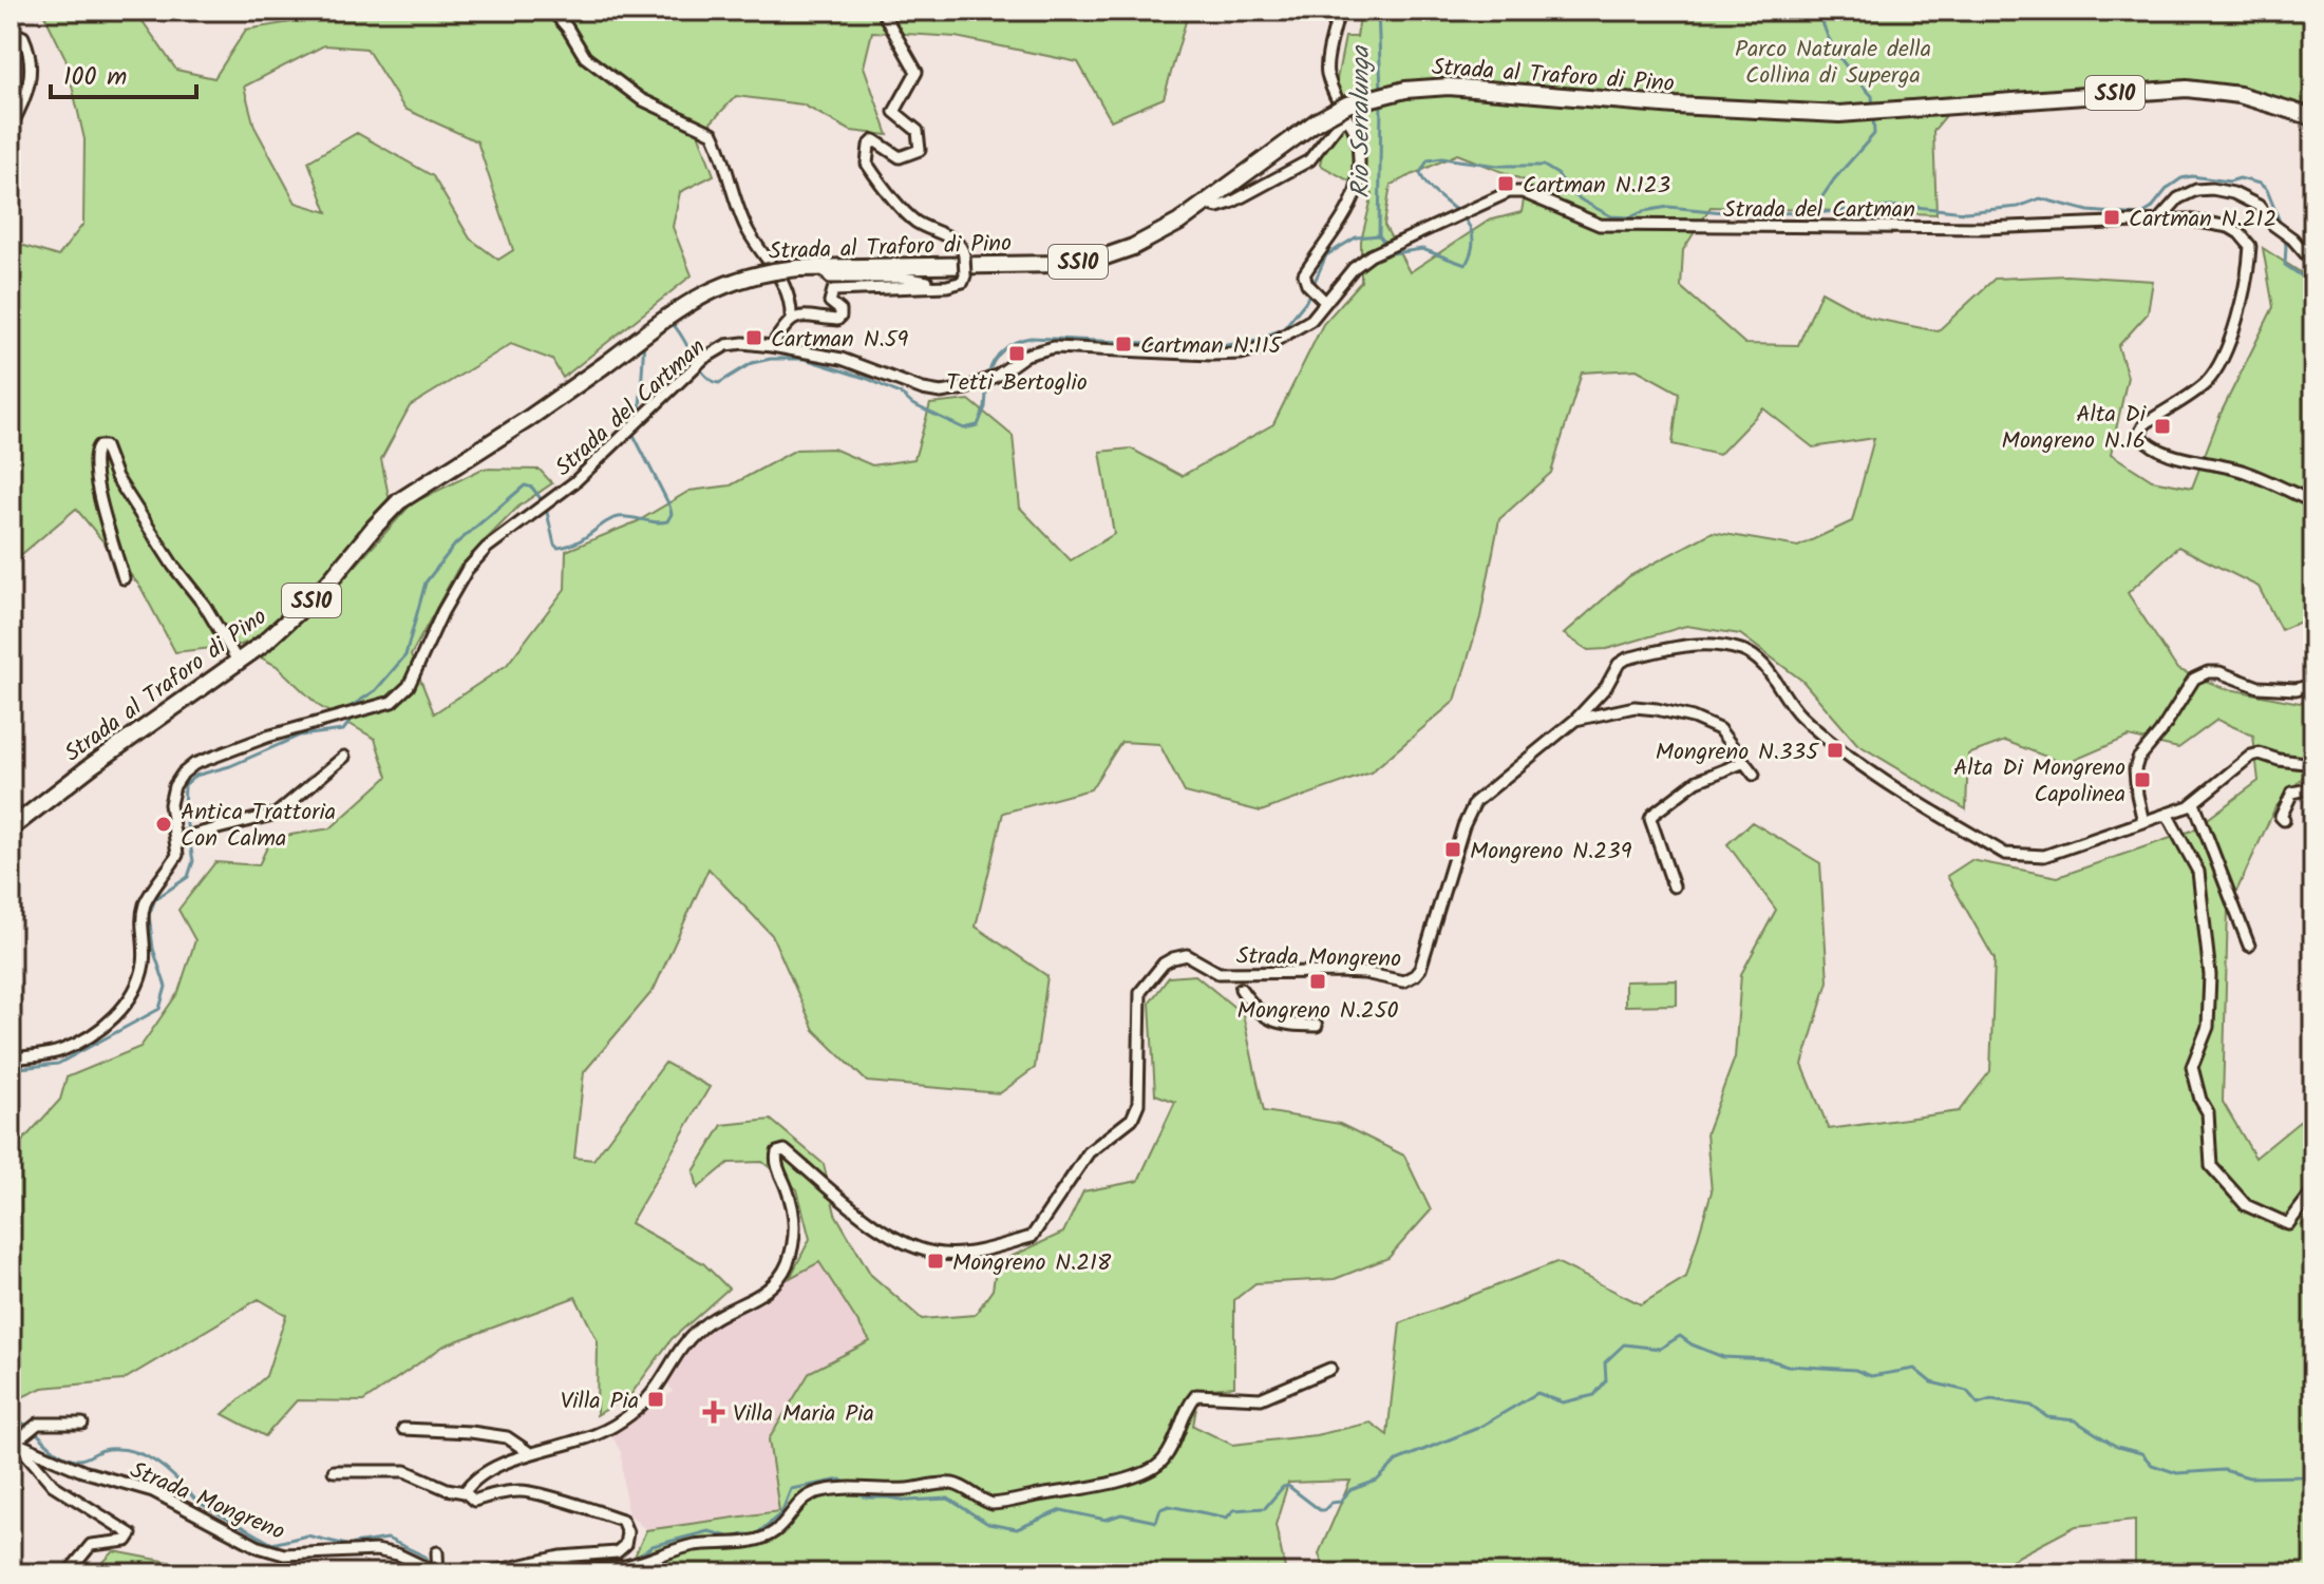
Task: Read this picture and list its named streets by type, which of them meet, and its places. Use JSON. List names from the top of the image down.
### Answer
{
  "streets": {
    "main road": ["Strada al Traforo di Pino", "SS10"],
    "street": ["Strada del Cartman", "Strada Mongreno"]
  },
  "water": ["Rio Serralunga"],
  "parks": ["Parco Naturale della Collina di Superga"],
  "places": {
    "transit": [
      "Cartman N.123",
      "Cartman N.212",
      "Cartman N.59",
      "Cartman N.115",
      "Tetti Bertoglio",
      "Alta Di Mongreno N.16",
      "Mongreno N.335",
      "Alta Di Mongreno Capolinea",
      "Mongreno N.239",
      "Mongreno N.250",
      "Mongreno N.218",
      "Villa Pia"
    ],
    "other": ["Antica Trattoria Con Calma"],
    "health": ["Villa Maria Pia"]
  },
  "scale_bar": "100 m"
}
